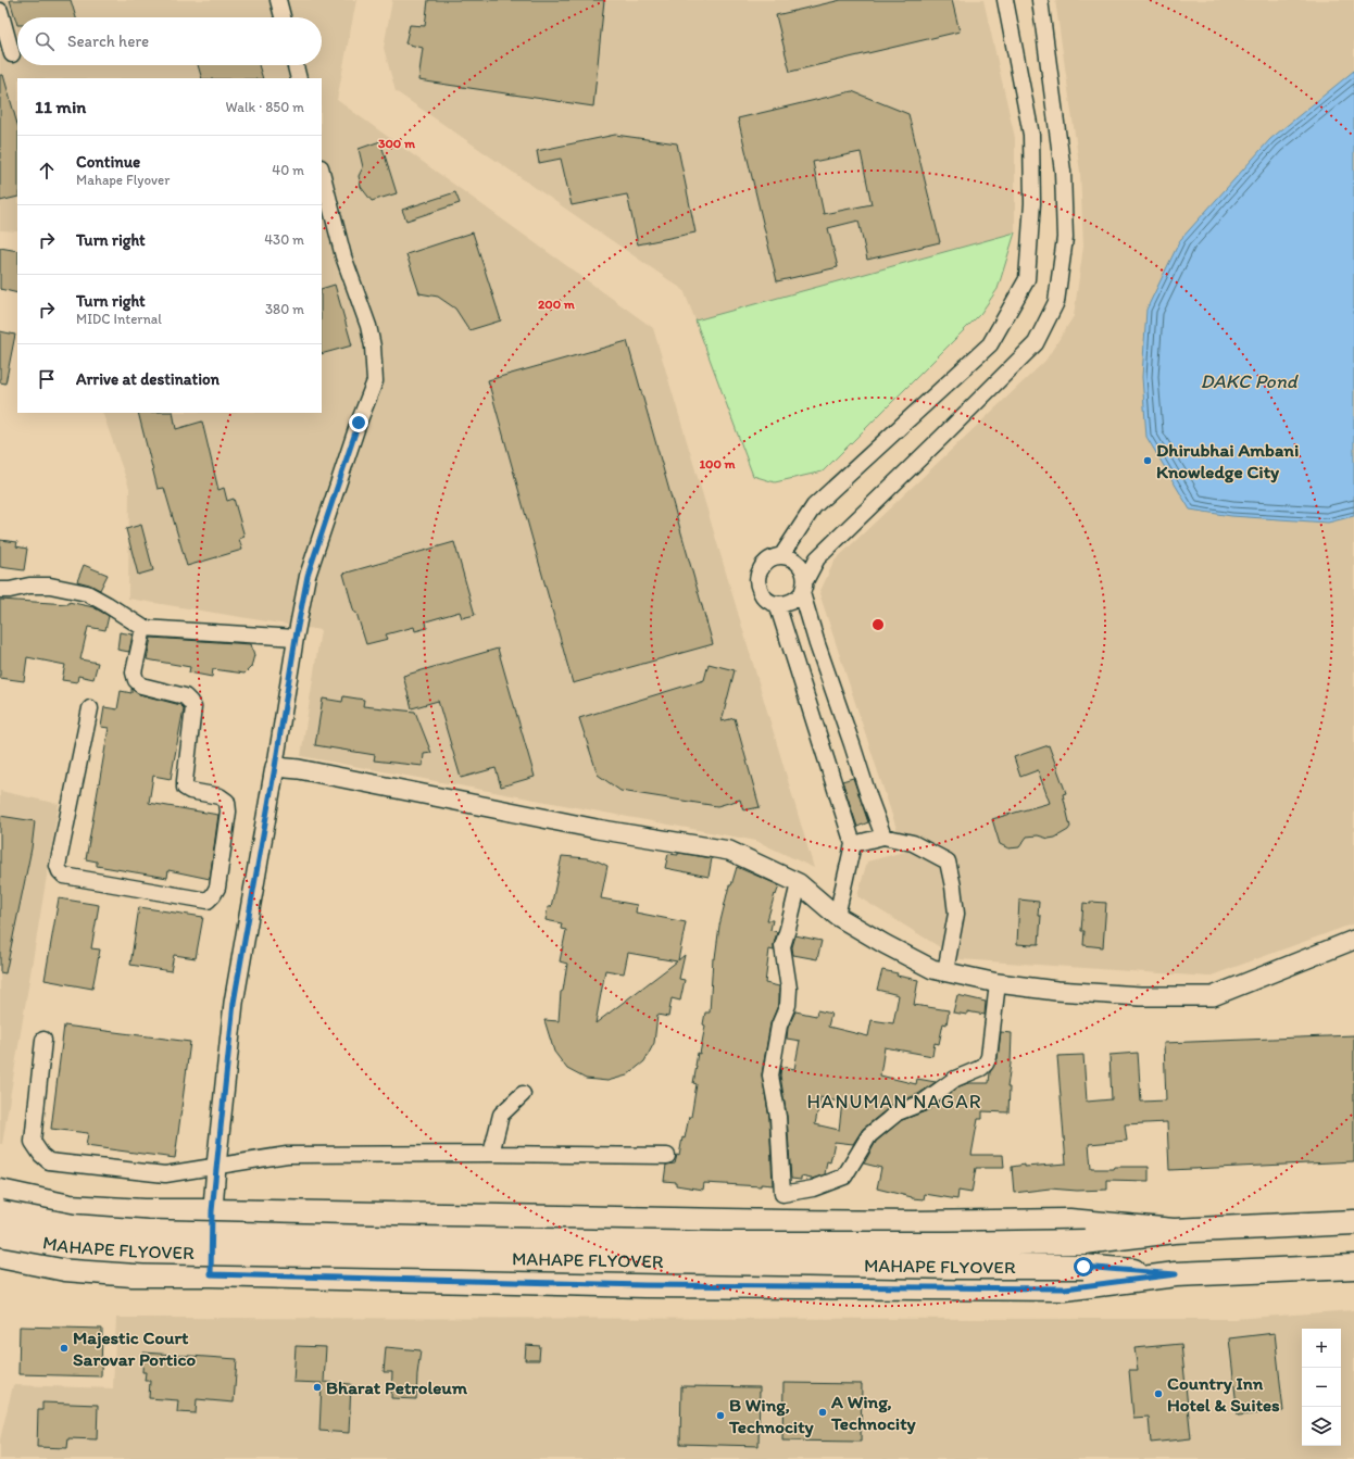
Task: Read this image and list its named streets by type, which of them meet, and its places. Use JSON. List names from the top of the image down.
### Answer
{
  "streets": {
    "main road": ["MAHAPE FLYOVER"]
  },
  "districts": ["HANUMAN NAGAR"],
  "water": ["DAKC Pond"],
  "places": [
    "Dhirubhai Ambani Knowledge City",
    "Majestic Court Sarovar Portico",
    "Bharat Petroleum",
    "Country Inn Hotel & Suites",
    "A Wing, Technocity",
    "B Wing, Technocity"
  ],
  "page": {
    "search": "Search here",
    "heading": ["11 min", "Walk · 850 m"],
    "list": [
      ["Continue", "Mahape Flyover", "40 m"],
      ["Turn right", "430 m"],
      ["Turn right", "MIDC Internal", "380 m"],
      "Arrive at destination"
    ],
    "map_buttons": ["+", "−"]
  },
  "rings": ["300 m", "200 m", "100 m"]
}
